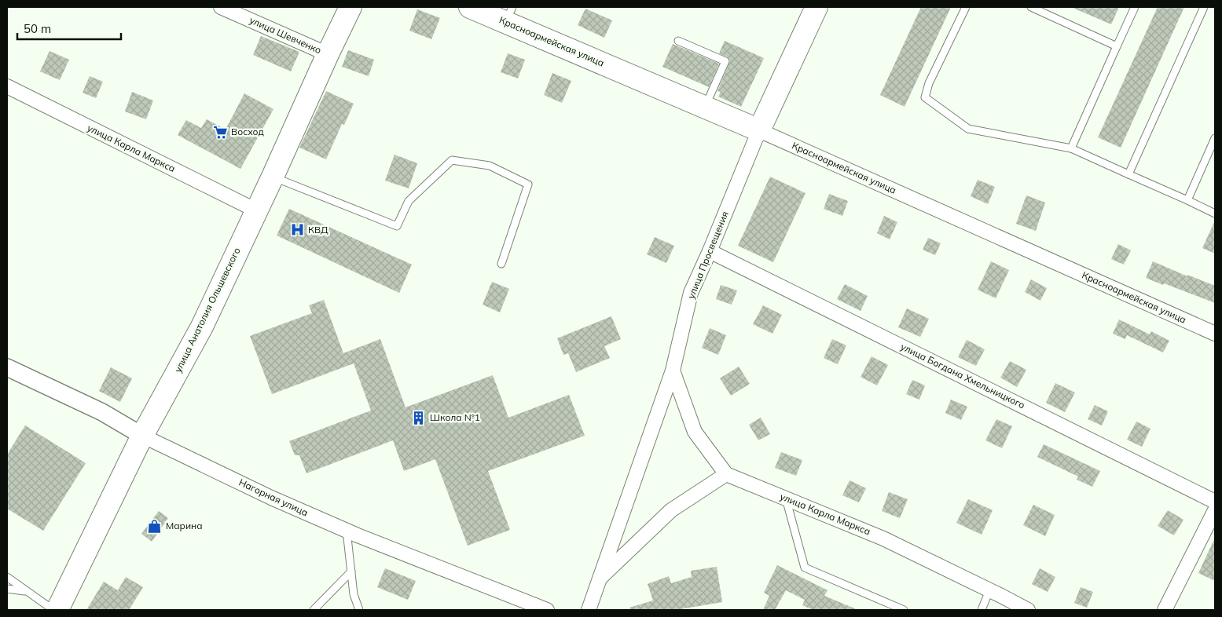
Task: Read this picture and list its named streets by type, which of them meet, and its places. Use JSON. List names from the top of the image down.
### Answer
{
  "streets": {
    "highway": ["Красноармейская улица", "улица Просвещения", "улица Анатолия Ольшевского"],
    "street": [
      "улица Шевченко",
      "улица Карла Маркса",
      "улица Богдана Хмельницкого",
      "Нагорная улица"
    ]
  },
  "crossings": [
    ["улица Шевченко", "улица Анатолия Ольшевского"],
    ["Красноармейская улица", "улица Просвещения"],
    ["улица Карла Маркса", "улица Просвещения"],
    ["улица Карла Маркса", "улица Анатолия Ольшевского"],
    ["улица Просвещения", "улица Богдана Хмельницкого"],
    ["улица Анатолия Ольшевского", "Нагорная улица"]
  ],
  "places": {
    "supermarket": ["Восход"],
    "hospital": ["КВД"],
    "building": ["Школа №1"],
    "shop": ["Марина"]
  },
  "scale_bar": "50 m"
}
